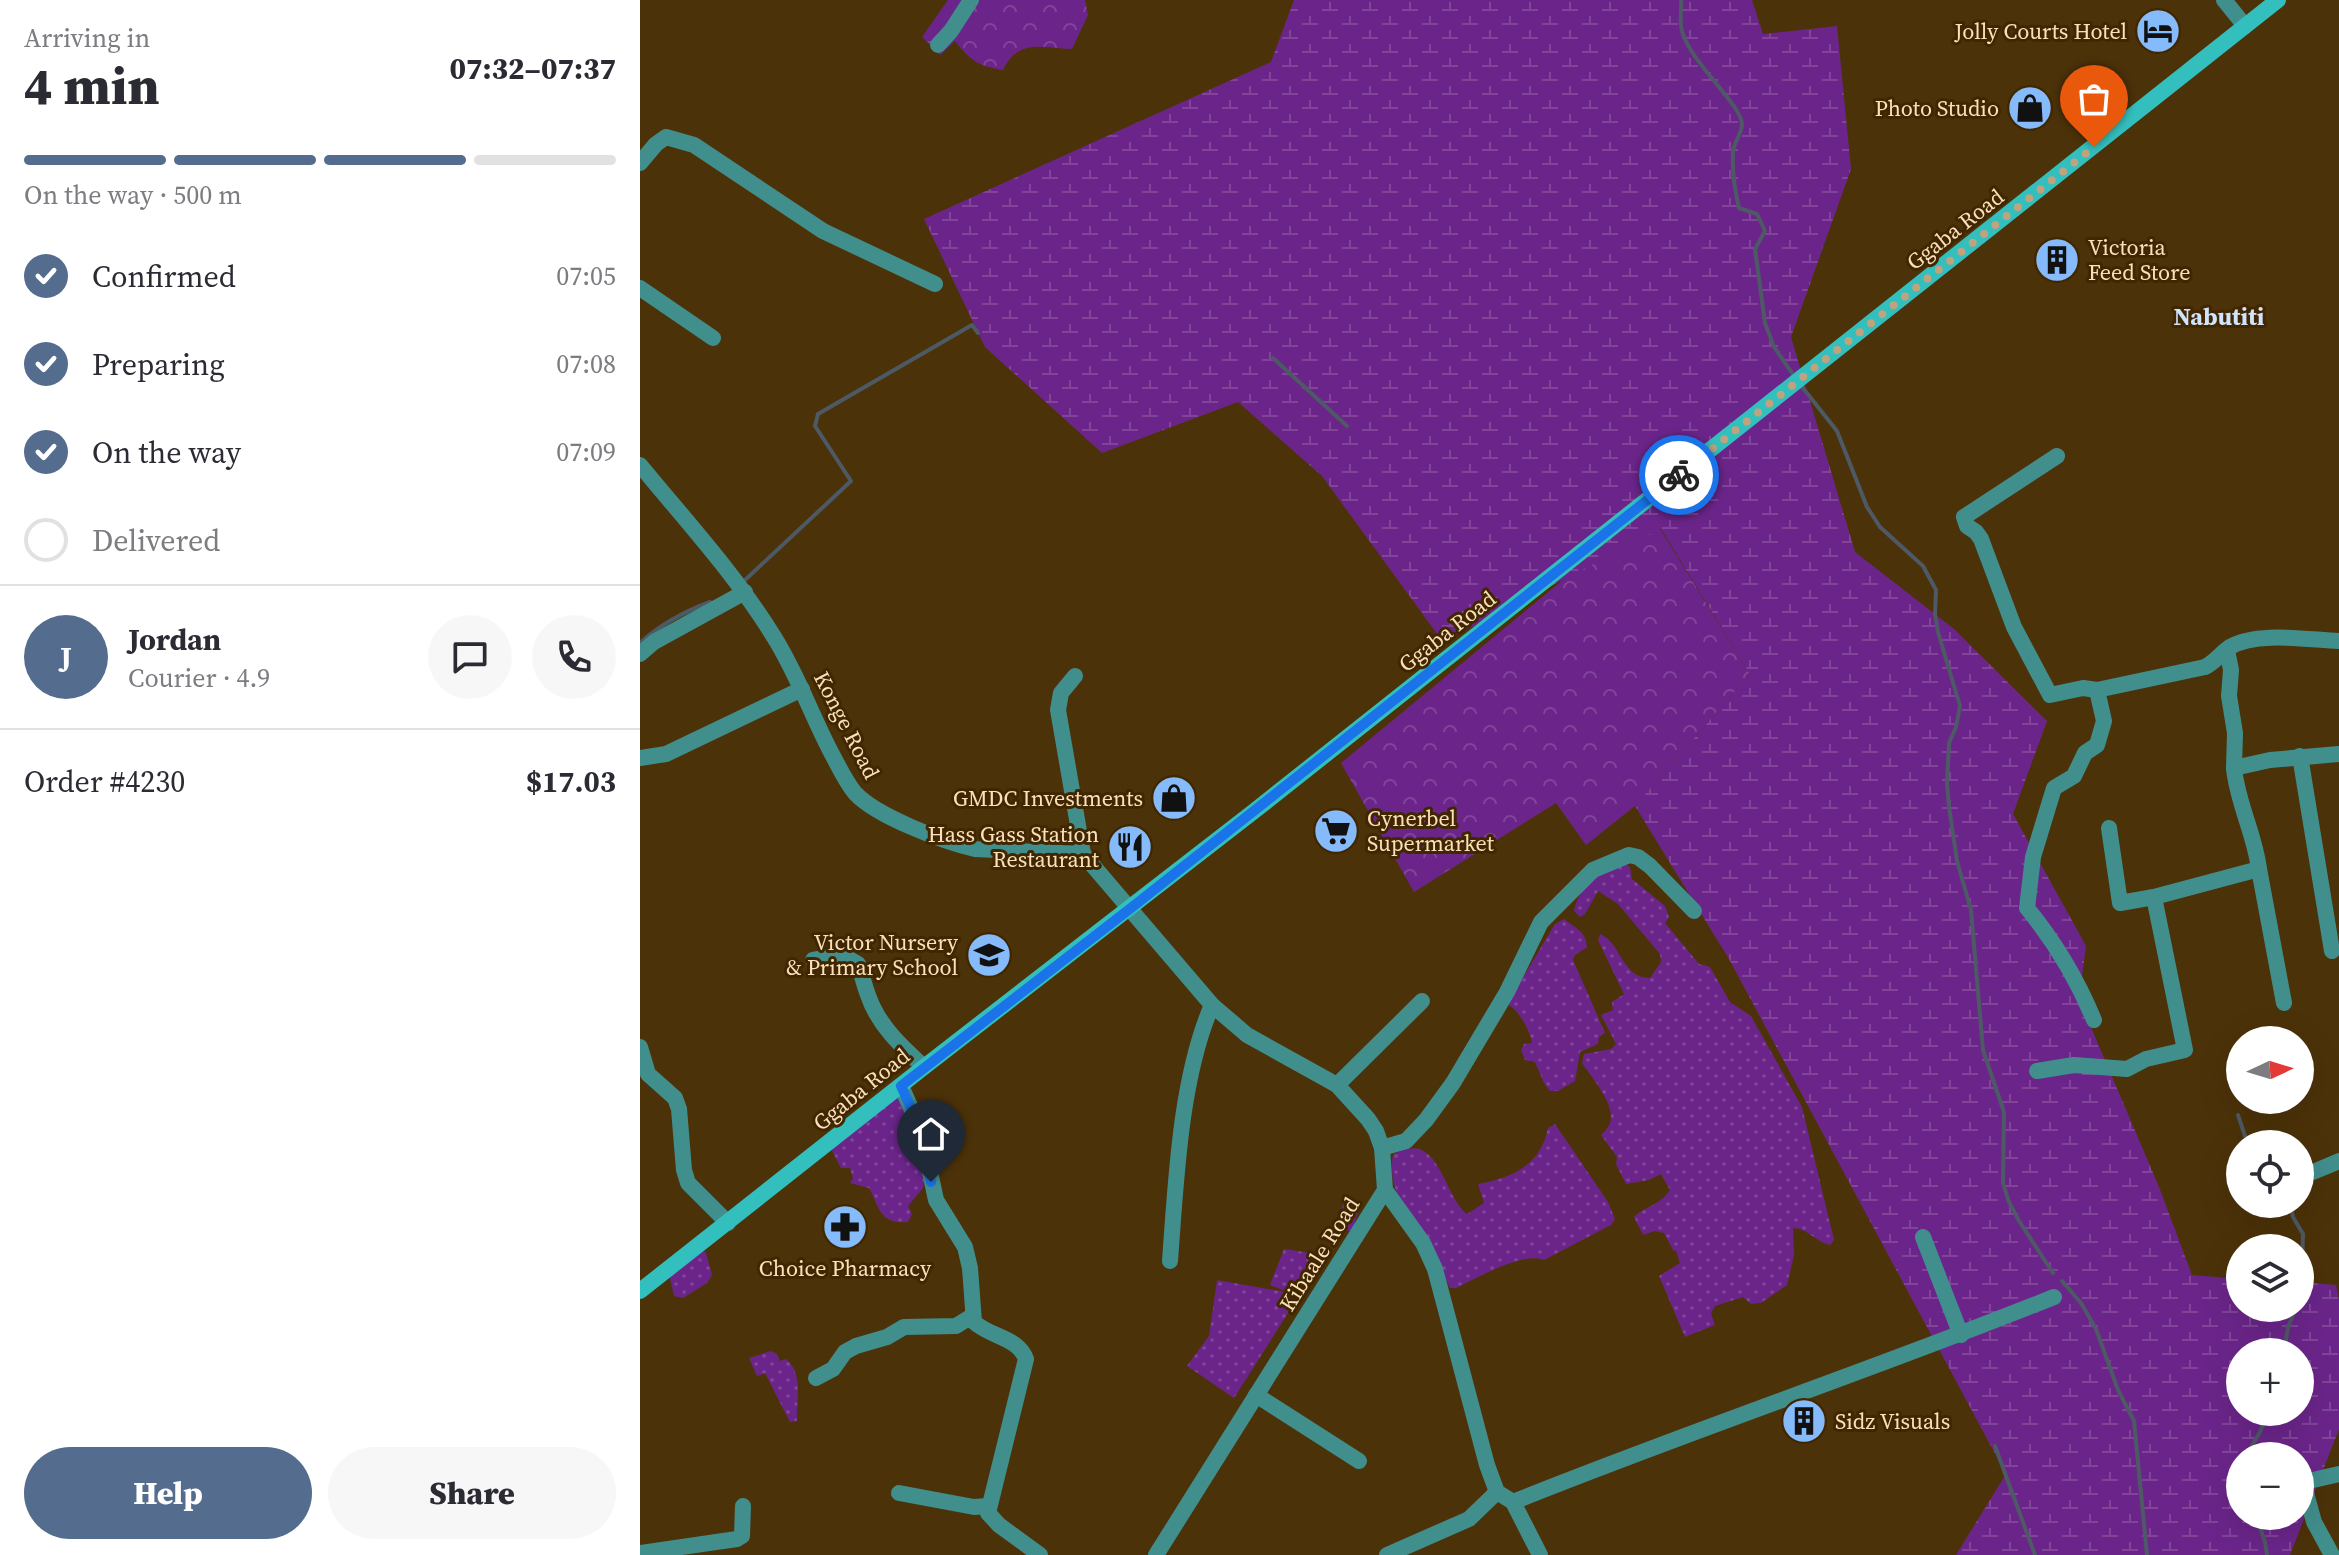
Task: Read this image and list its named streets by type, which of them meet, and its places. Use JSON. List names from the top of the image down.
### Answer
{
  "streets": {
    "main road": ["Ggaba Road"],
    "street": ["Konge Road", "Kibaale Road"]
  },
  "crossings": [
    ["Ggaba Road", "Kibaale Road"]
  ],
  "districts": ["Nabutiti"],
  "places": {
    "hotel": ["Jolly Courts Hotel"],
    "shop": ["Photo Studio", "GMDC Investments"],
    "building": ["Victoria Feed Store", "Sidz Visuals"],
    "supermarket": ["Cynerbel Supermarket"],
    "restaurant": ["Hass Gass Station Restaurant"],
    "school or university": ["Victor Nursery & Primary School"],
    "pharmacy": ["Choice Pharmacy"]
  },
  "north": "right",
  "page": {
    "heading": ["4 min", "Arriving in", "07:32–07:37"],
    "panel": [
      "Jordan",
      "Courier · 4.9",
      "Order #4230",
      "$17.03"
    ],
    "bar": "On the way · 500 m",
    "list": [
      ["Confirmed", "07:05"],
      ["Preparing", "07:08"],
      ["On the way", "07:09"],
      "Delivered"
    ],
    "round": "J",
    "map_buttons": ["+", "−"],
    "buttons": ["Help", "Share"]
  }
}
